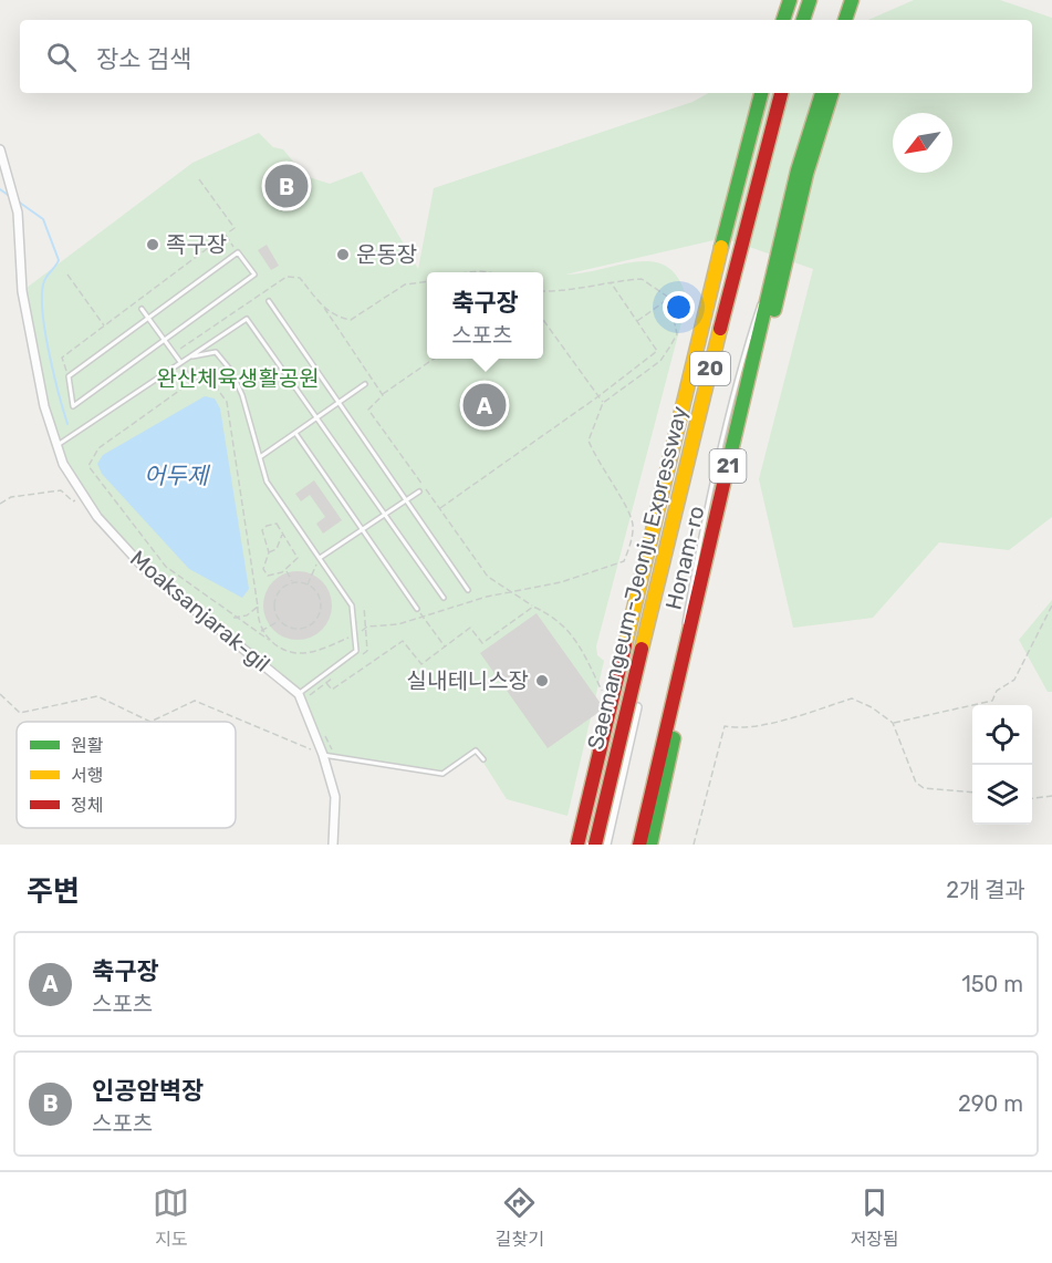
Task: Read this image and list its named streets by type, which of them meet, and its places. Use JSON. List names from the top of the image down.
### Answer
{
  "streets": {
    "highway": [
      "20",
      "21",
      "Honam-ro",
      "Saemangeum-Jeonju Expressway"
    ],
    "street": ["Moaksanjarak-gil"]
  },
  "water": ["어두제"],
  "parks": ["완산체육생활공원"],
  "places": ["족구장", "운동장", "실내테니스장"],
  "legend": ["원활", "서행", "정체"],
  "north": "bottom left",
  "page": {
    "search": "장소 검색",
    "pins": ["B", "A"],
    "popup": ["축구장", "스포츠"],
    "heading": ["주변", "2개 결과"],
    "list": [
      {
        "mark": "A",
        "name": "축구장",
        "note": "스포츠",
        "value": "150 m"
      },
      {
        "mark": "B",
        "name": "인공암벽장",
        "note": "스포츠",
        "value": "290 m"
      }
    ],
    "nav": ["지도", "길찾기", "저장됨"]
  }
}
